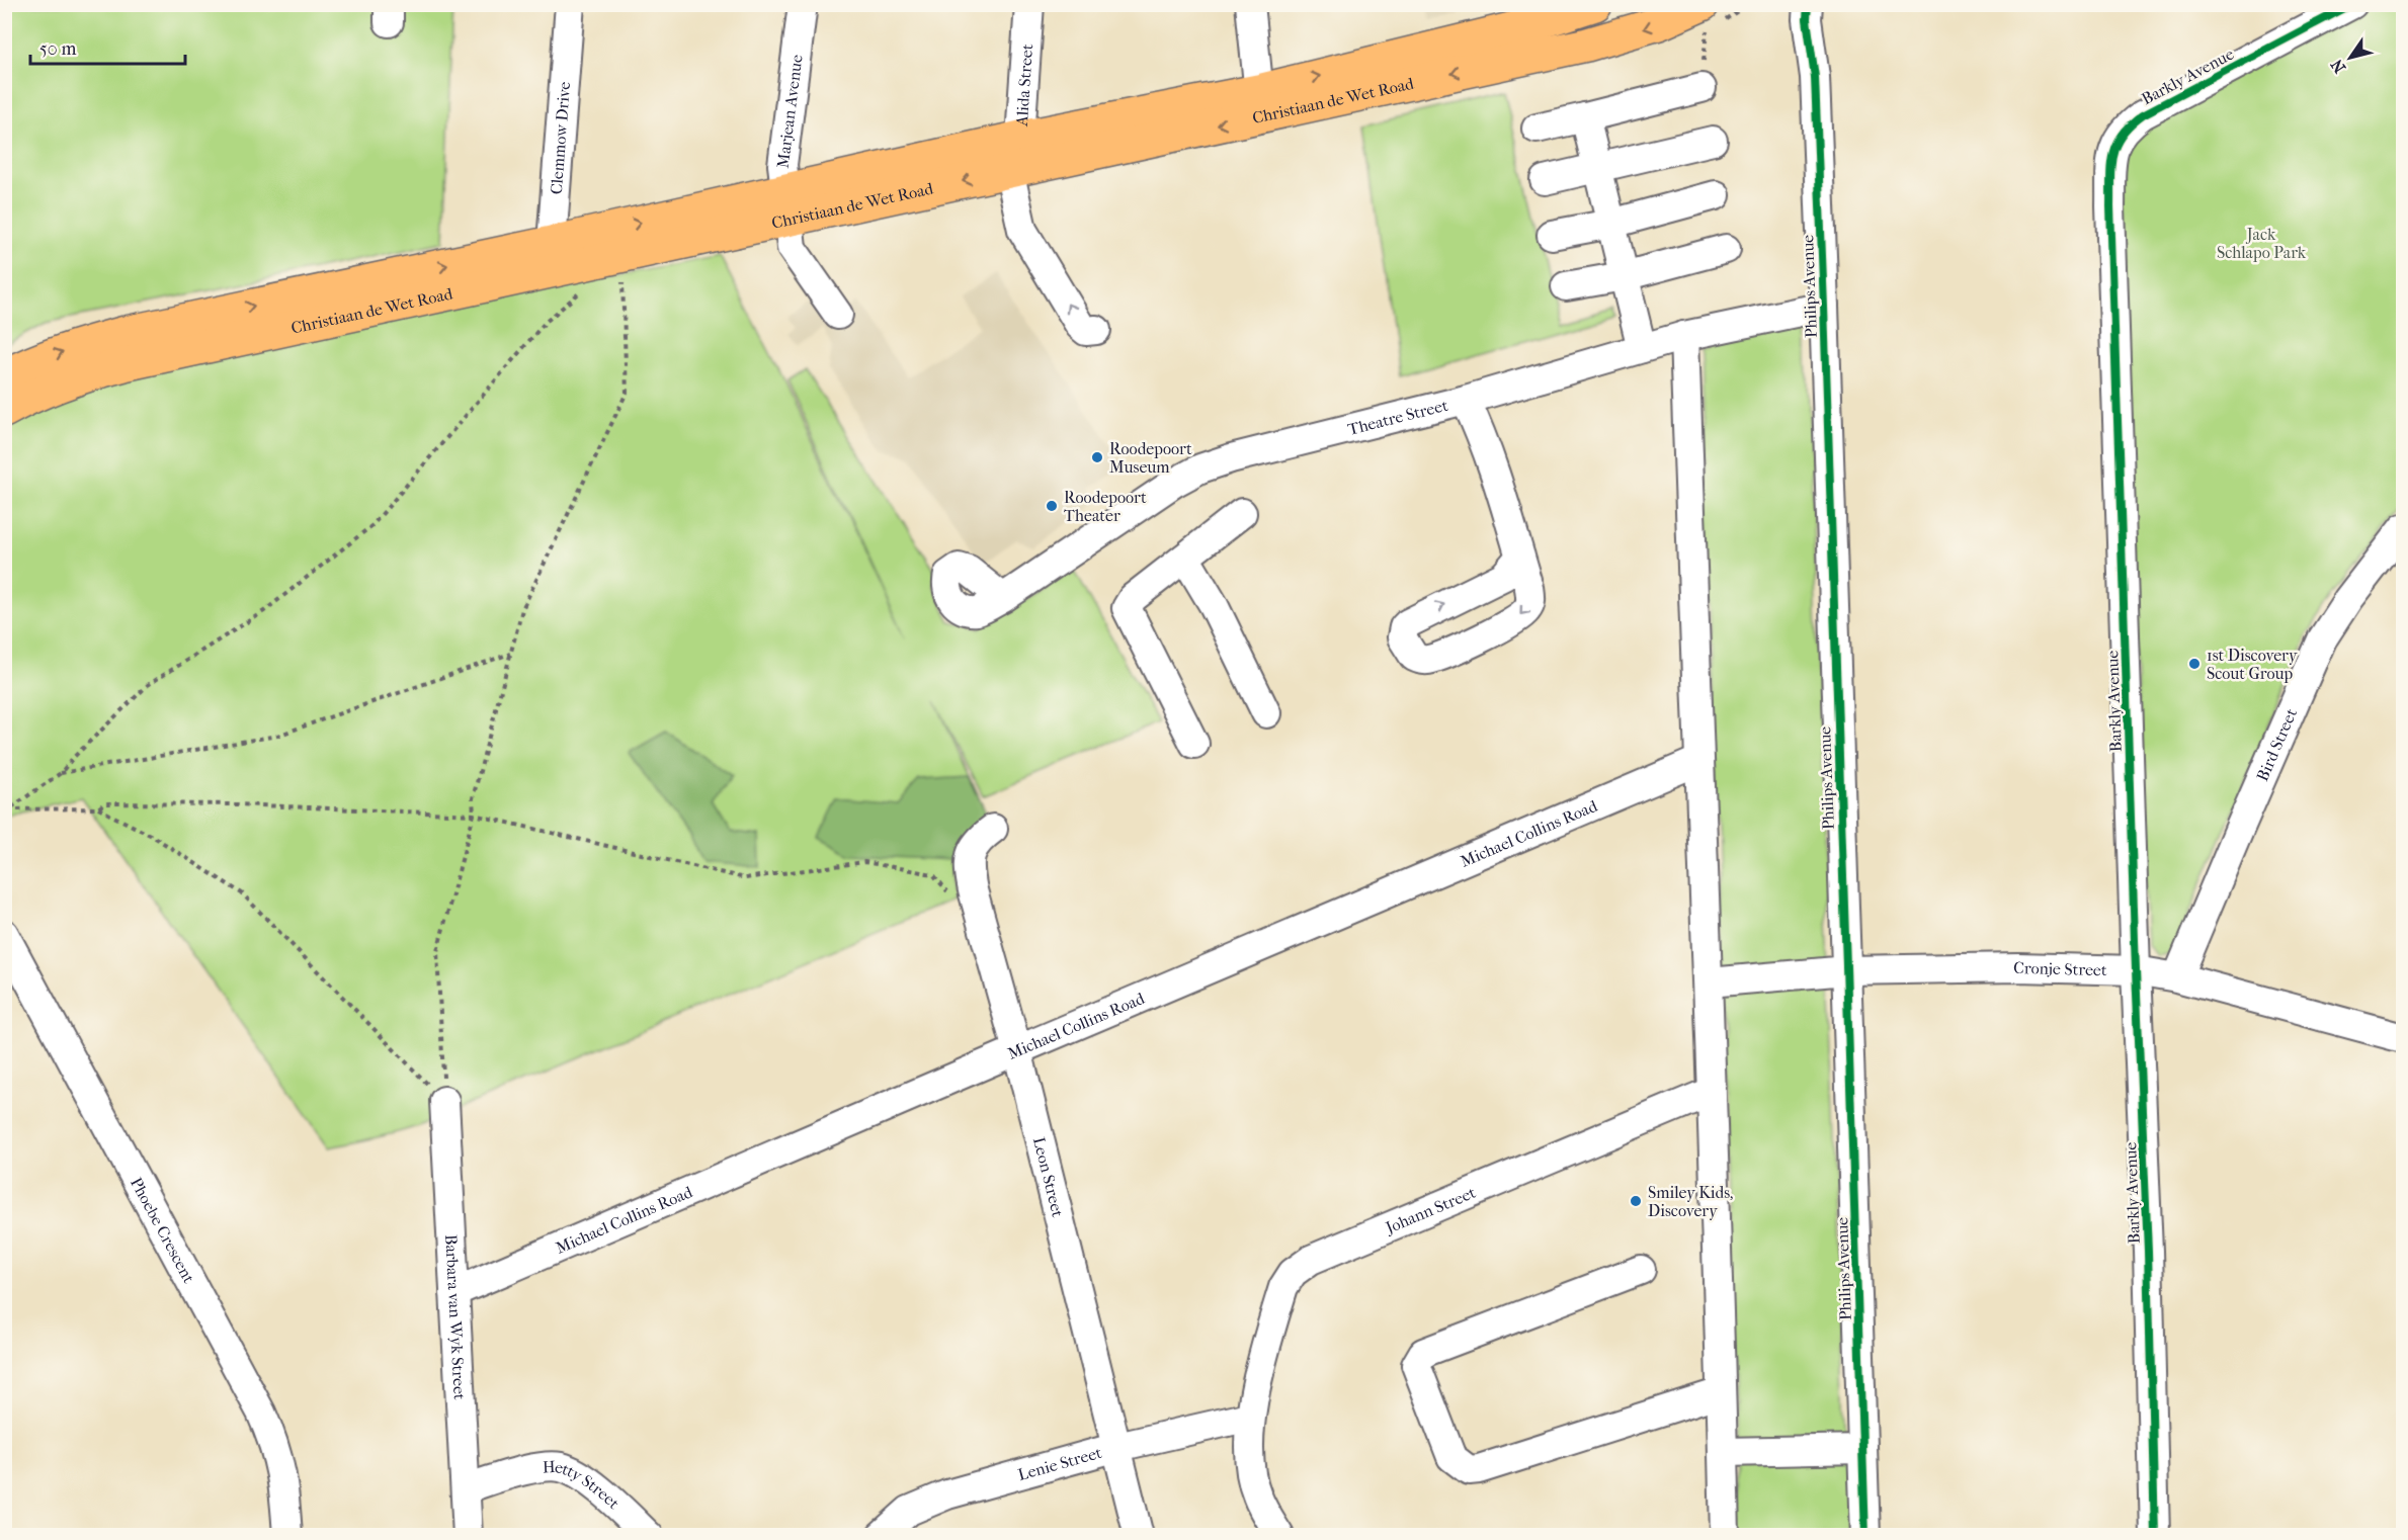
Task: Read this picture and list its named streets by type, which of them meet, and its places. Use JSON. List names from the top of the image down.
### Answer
{
  "streets": {
    "main road": ["Christiaan de Wet Road"],
    "street": [
      "Barkly Avenue",
      "Alida Street",
      "Marjean Avenue",
      "Clemmow Drive",
      "Philips Avenue",
      "Theatre Street",
      "Bird Street",
      "Michael Collins Road",
      "Cronje Street",
      "Leon Street",
      "Johann Street",
      "Phoebe Crescent",
      "Barbara van Wyk Street",
      "Lenie Street",
      "Hetty Street"
    ]
  },
  "crossings": [
    ["Barkly Avenue", "Cronje Street"],
    ["Alida Street", "Christiaan de Wet Road"],
    ["Christiaan de Wet Road", "Marjean Avenue"],
    ["Christiaan de Wet Road", "Clemmow Drive"],
    ["Philips Avenue", "Theatre Street"],
    ["Philips Avenue", "Cronje Street"],
    ["Bird Street", "Cronje Street"],
    ["Michael Collins Road", "Leon Street"],
    ["Michael Collins Road", "Barbara van Wyk Street"],
    ["Leon Street", "Lenie Street"],
    ["Johann Street", "Lenie Street"],
    ["Barbara van Wyk Street", "Hetty Street"]
  ],
  "one_way": ["Alida Street"],
  "parks": ["Jack Schlapo Park"],
  "places": [
    "Roodepoort Museum",
    "Roodepoort Theater",
    "1st Discovery Scout Group",
    "Smiley Kids, Discovery"
  ],
  "scale_bar": "50 m",
  "north": "bottom left"
}
